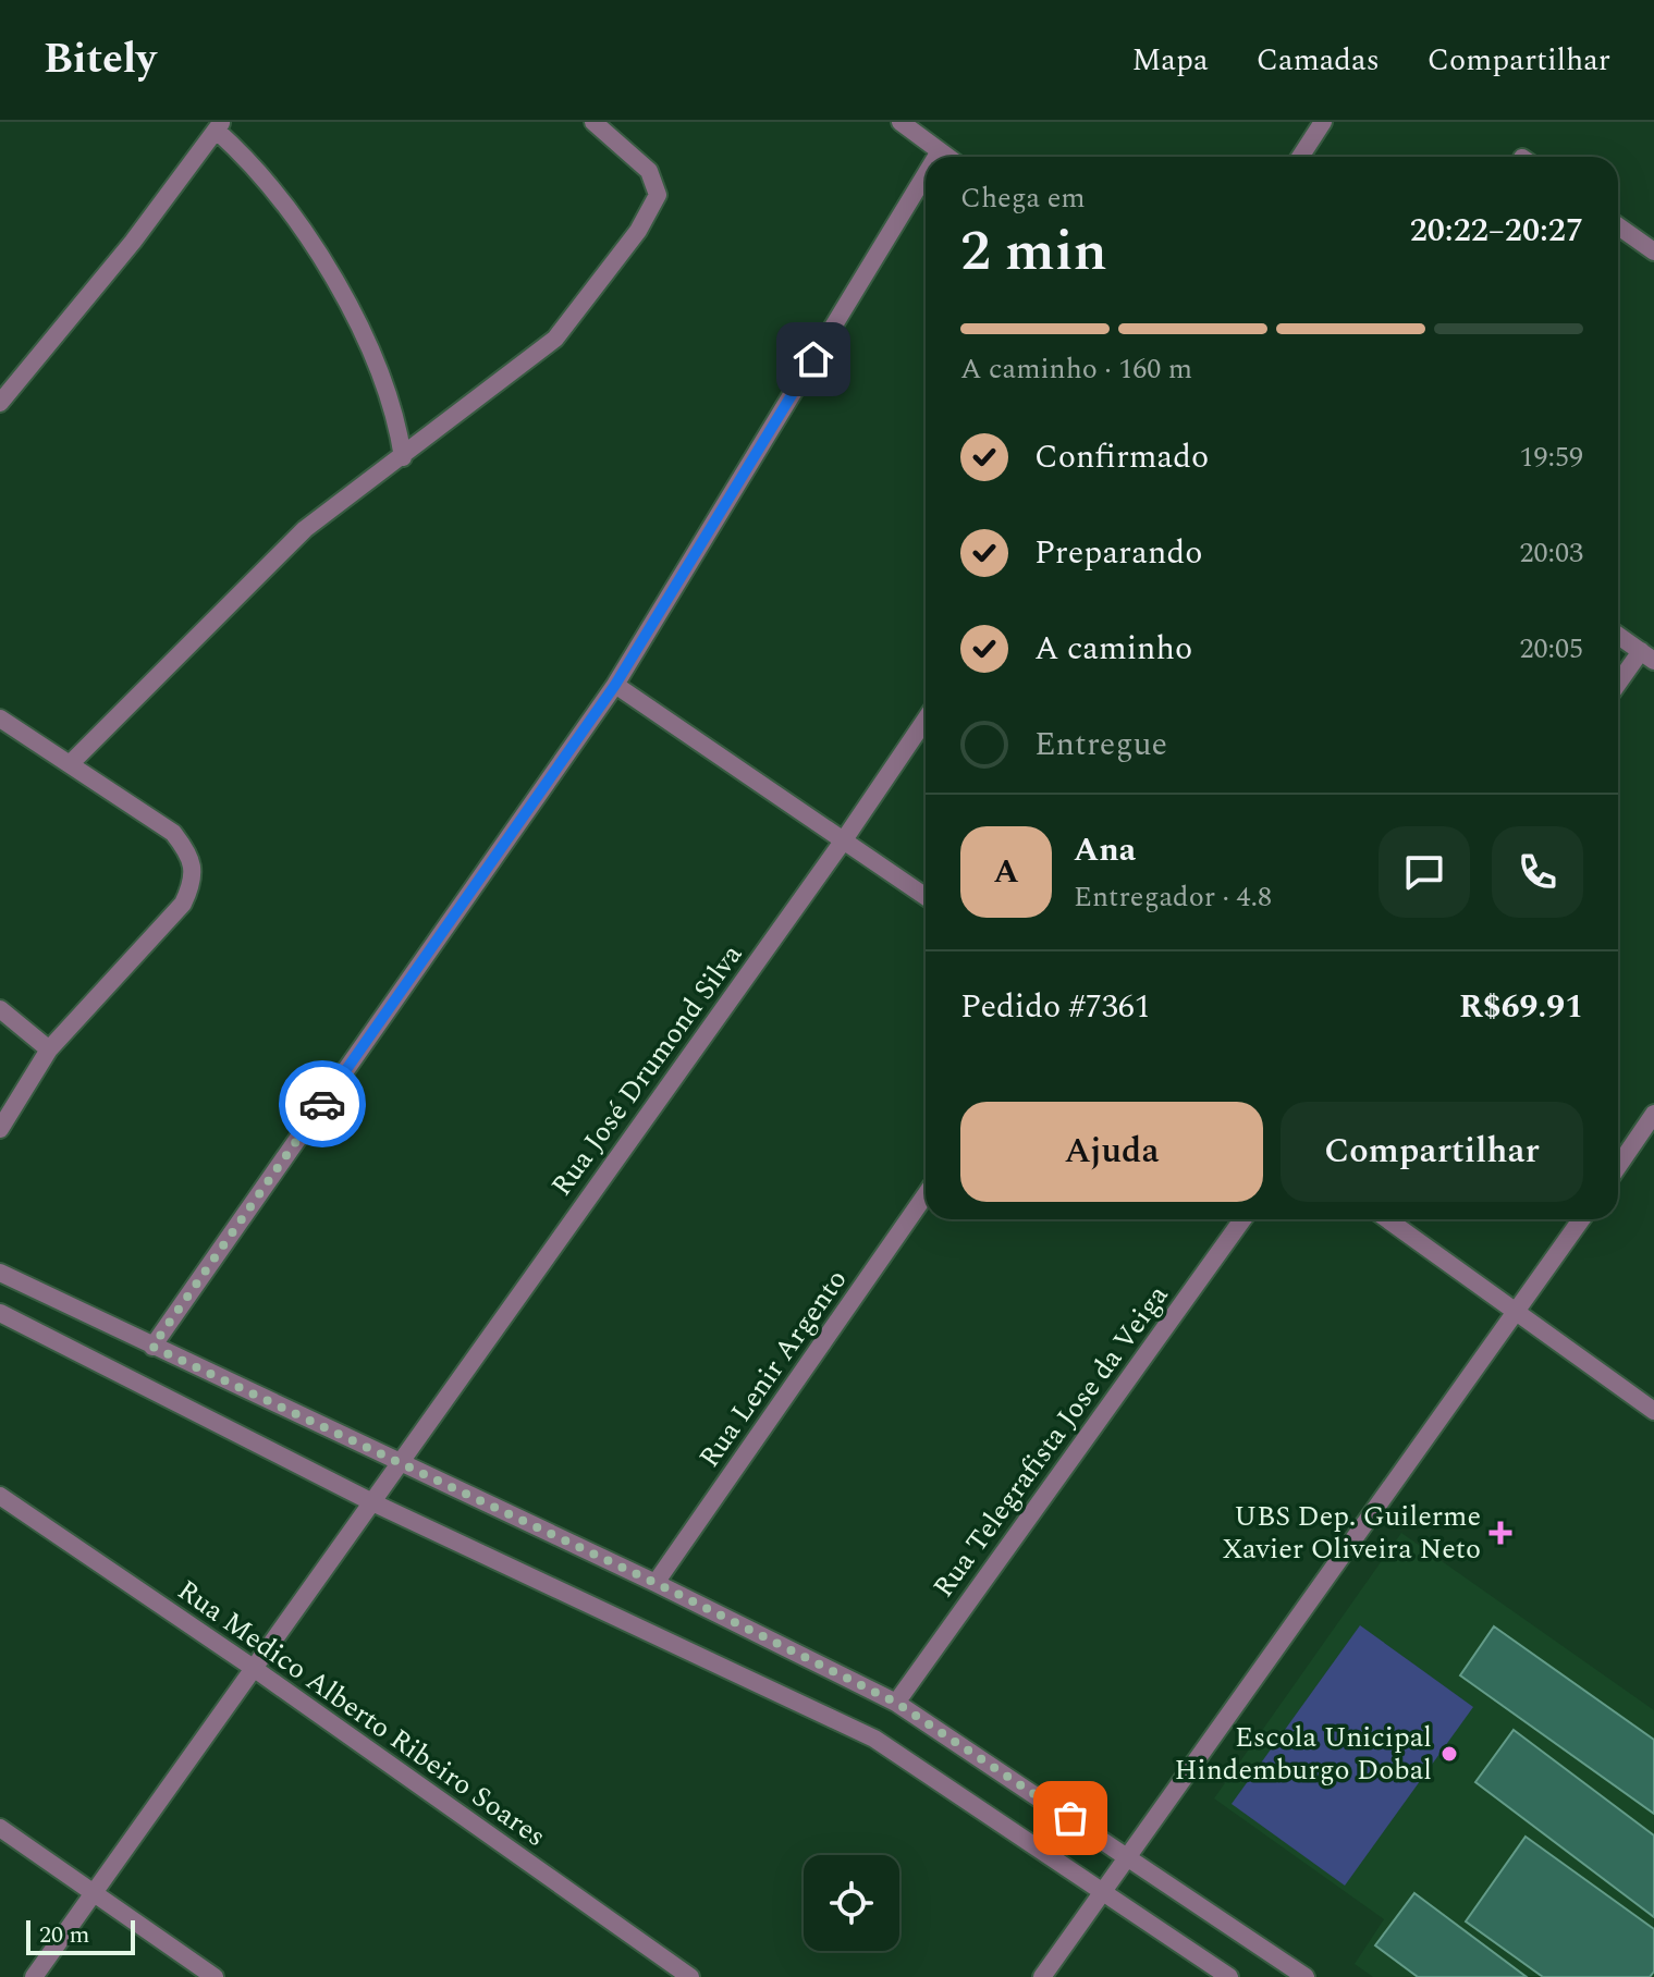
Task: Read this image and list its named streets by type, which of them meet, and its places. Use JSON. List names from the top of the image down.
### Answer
{
  "streets": {
    "street": [
      "Rua José Drumond Silva",
      "Rua Lenir Argento",
      "Rua Telegrafista Jose da Veiga",
      "Rua Medico Alberto Ribeiro Soares"
    ]
  },
  "crossings": [
    ["Rua José Drumond Silva", "Rua Medico Alberto Ribeiro Soares"]
  ],
  "places": {
    "health": ["UBS Dep. Guilerme Xavier Oliveira Neto"],
    "other": ["Escola Unicipal Hindemburgo Dobal"]
  },
  "scale_bar": "20 m",
  "page": {
    "header": "Bitely",
    "nav": ["Mapa", "Camadas", "Compartilhar"],
    "heading": ["2 min", "Chega em", "20:22–20:27"],
    "panel": [
      "Ana",
      "Entregador · 4.8",
      "Pedido #7361",
      "R$69.91"
    ],
    "bar": "A caminho · 160 m",
    "list": [
      ["Confirmado", "19:59"],
      ["Preparando", "20:03"],
      ["A caminho", "20:05"],
      "Entregue"
    ],
    "round": "A",
    "buttons": ["Ajuda", "Compartilhar"],
    "scale": "20 m"
  }
}
